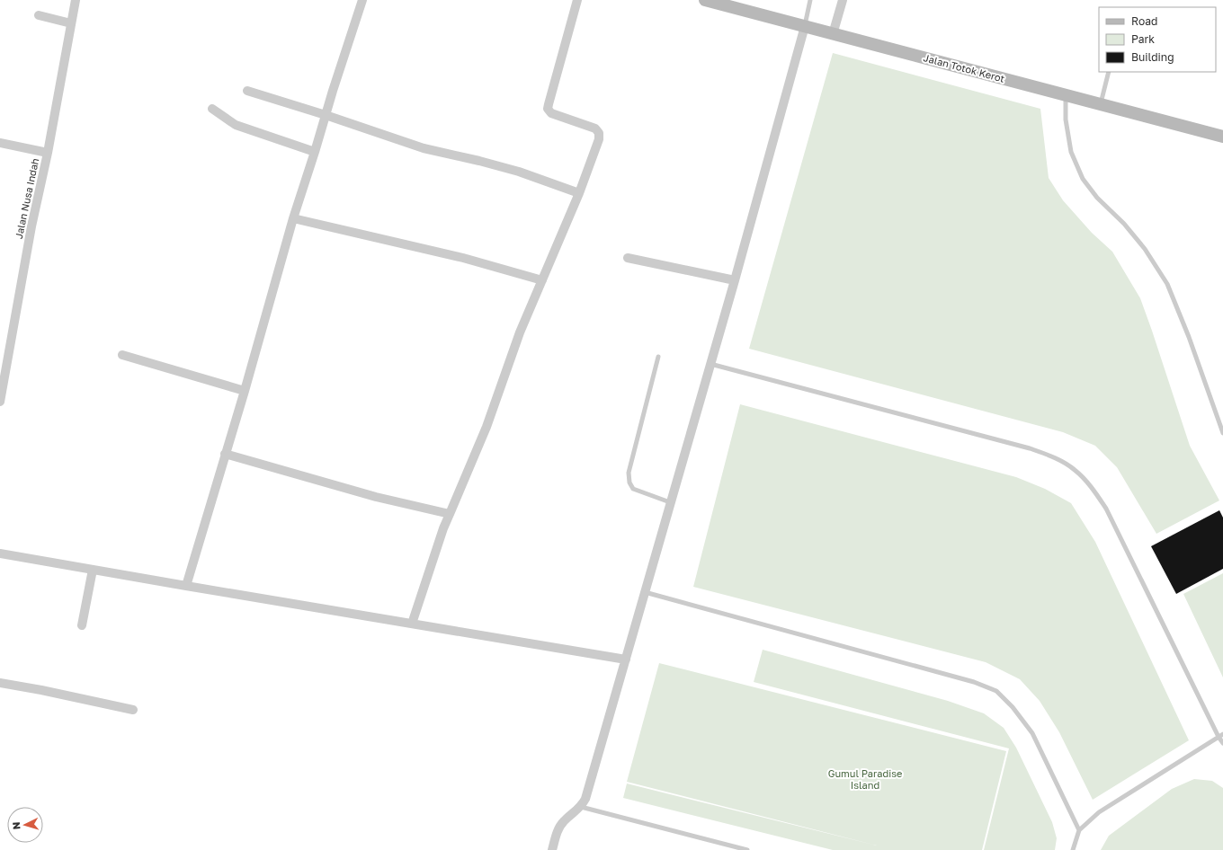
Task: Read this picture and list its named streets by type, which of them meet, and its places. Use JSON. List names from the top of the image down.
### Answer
{
  "streets": {
    "main road": ["Jalan Totok Kerot"],
    "street": ["Jalan Nusa Indah"]
  },
  "parks": ["Gumul Paradise Island"],
  "legend": ["Road", "Park", "Building"],
  "north": "left"
}
